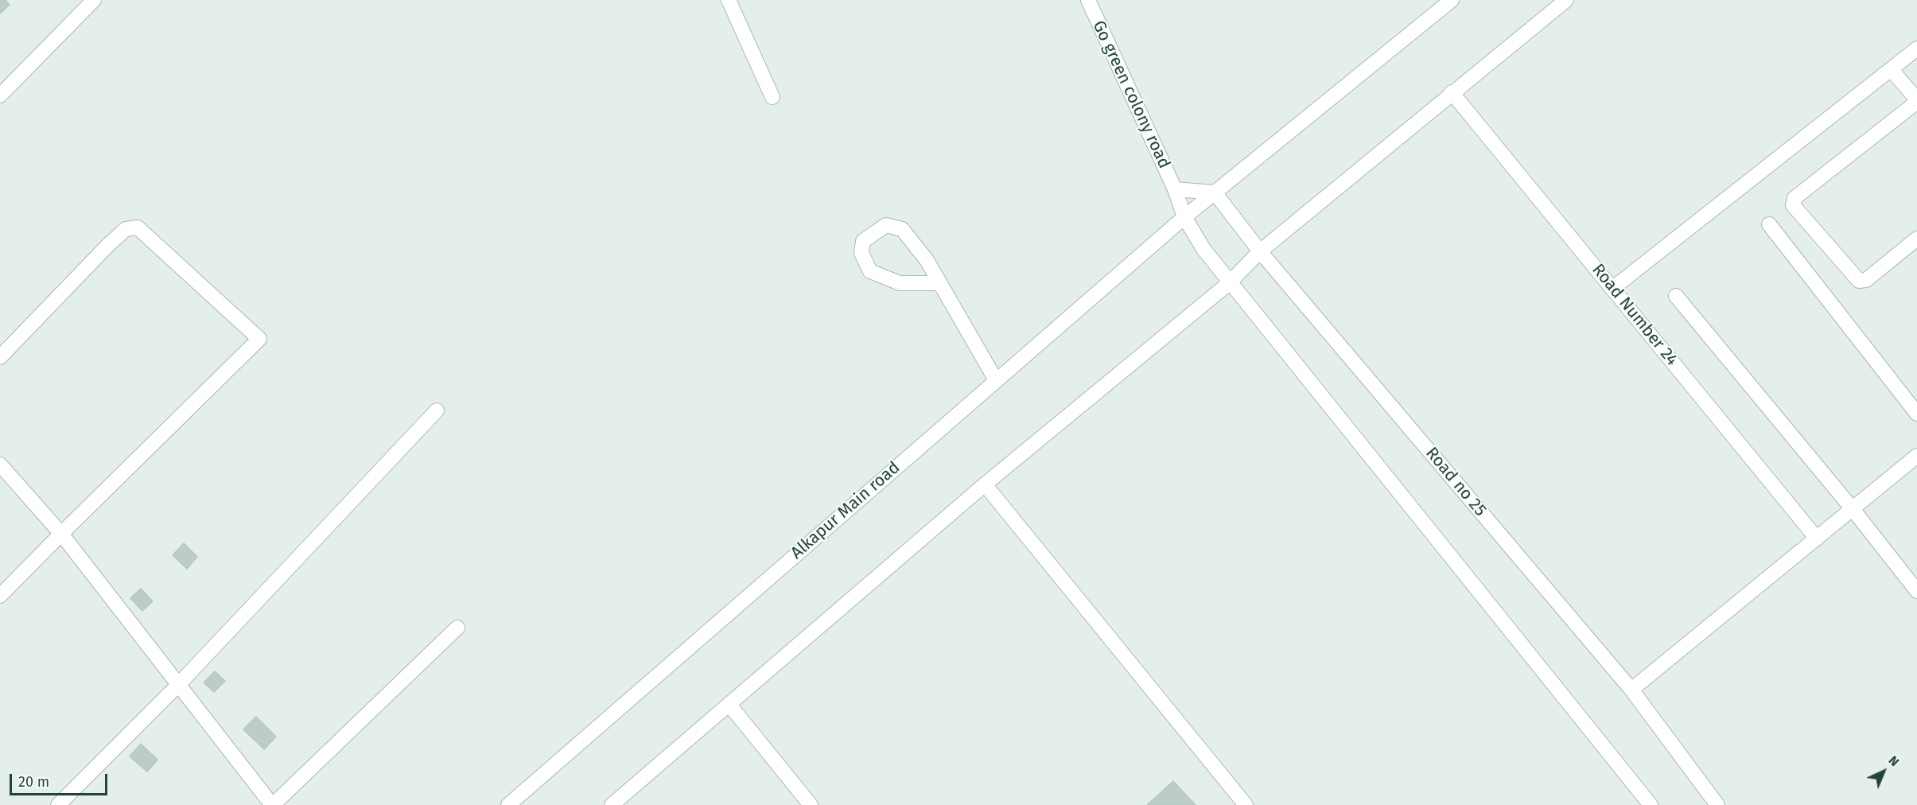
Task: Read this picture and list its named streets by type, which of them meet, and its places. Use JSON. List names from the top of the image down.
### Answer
{
  "streets": {
    "street": [
      "Go green colony road",
      "Road Number 24",
      "Road no 25",
      "Alkapur Main road"
    ]
  },
  "crossings": [
    ["Go green colony road", "Alkapur Main road"],
    ["Road no 25", "Alkapur Main road"]
  ],
  "scale_bar": "20 m",
  "north": "top right"
}
